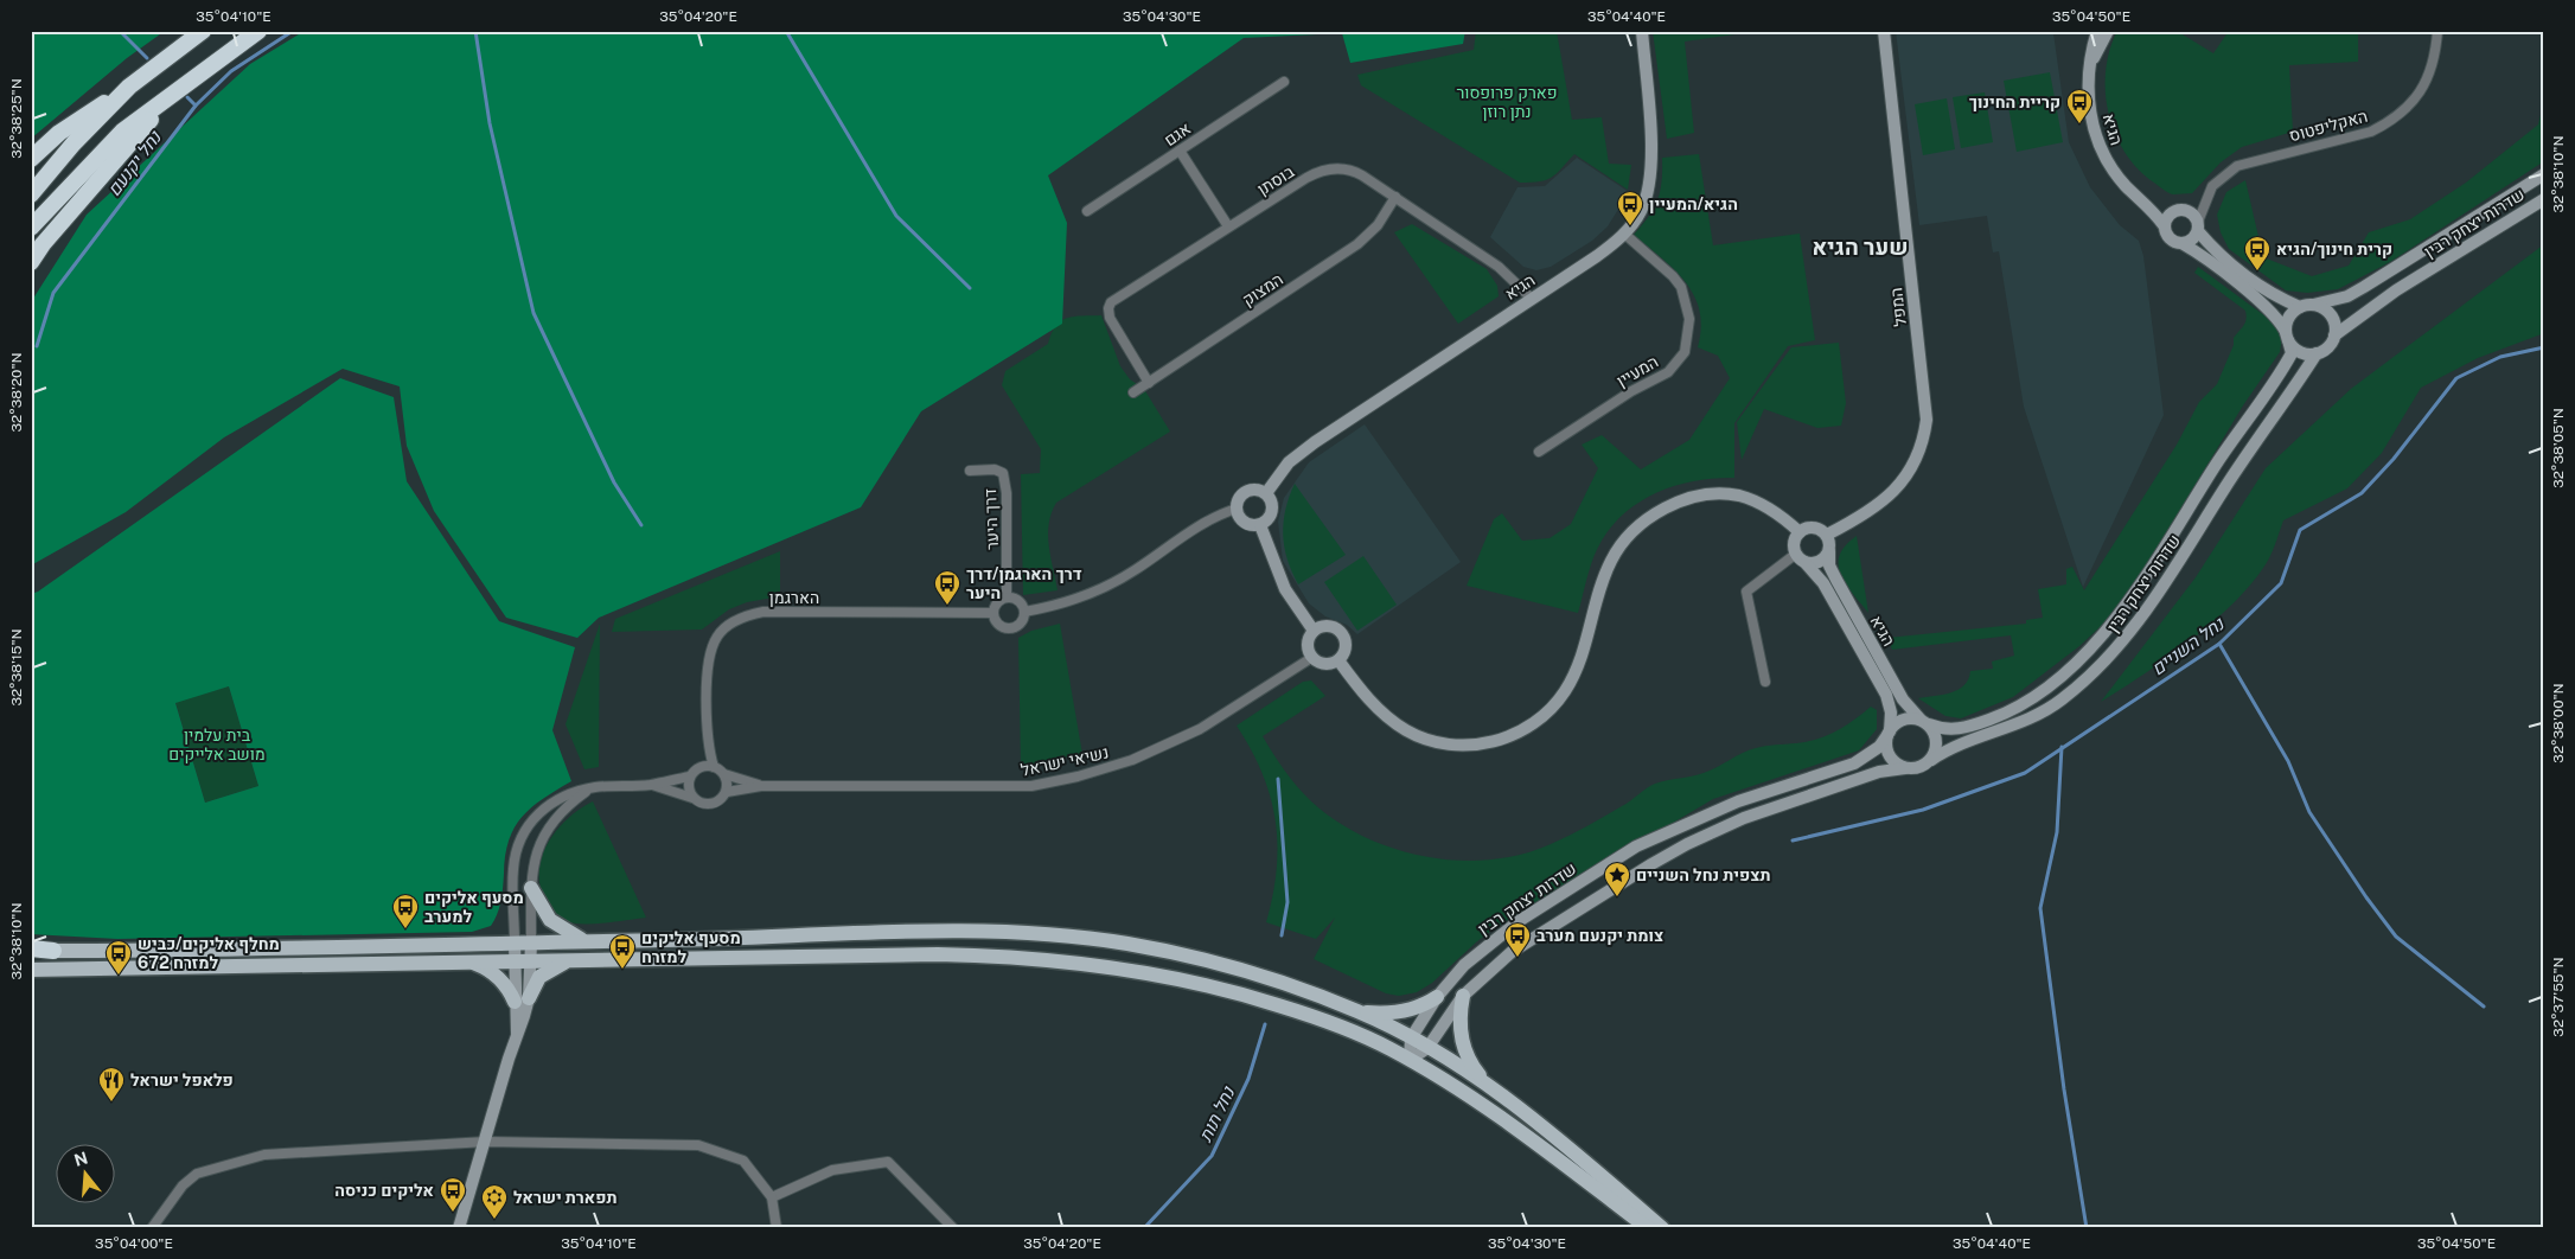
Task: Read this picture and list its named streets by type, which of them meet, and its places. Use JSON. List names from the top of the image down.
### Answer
{
  "streets": {
    "street": [
      "האקליפטוס",
      "הגיא",
      "אגם",
      "בוסתן",
      "שדרות יצחק רבין",
      "המצוק",
      "המפל",
      "המעיין",
      "דרך היער",
      "הארגמן",
      "נשיאי ישראל"
    ]
  },
  "crossings": [
    ["האקליפטוס", "הגיא"],
    ["הגיא", "בוסתן"],
    ["הגיא", "שדרות יצחק רבין"],
    ["הגיא", "המפל"],
    ["הגיא", "המעיין"],
    ["בוסתן", "המצוק"],
    ["דרך היער", "הארגמן"],
    ["הארגמן", "נשיאי ישראל"]
  ],
  "districts": ["שער הגיא"],
  "water": ["נחל יקנעם", "נחל השניים", "נחל תות"],
  "parks": ["פארק פרופסור נתן רוזן", "בית עלמין מושב אלייקים"],
  "places": {
    "bus stop": [
      "קריית החינוך",
      "הגיא/המעיין",
      "קרית חינוך/הגיא",
      "דרך הארגמן/דרך היער",
      "מסעף אליקים למערב",
      "צומת יקנעם מערב",
      "מסעף אליקים למזרח",
      "מחלף אליקים/כביש 672 למזרח",
      "אליקים כניסה"
    ],
    "place": ["תצפית נחל השניים"],
    "restaurant": ["פלאפל ישראל"],
    "synagogue": ["תפארת ישראל"]
  },
  "north": "top",
  "coordinates": [
    "35°04'10\"E",
    "35°04'20\"E",
    "35°04'30\"E",
    "35°04'40\"E",
    "35°04'50\"E",
    "32°38'25\"N",
    "32°38'10\"N",
    "32°38'20\"N",
    "32°38'05\"N",
    "32°38'15\"N",
    "32°38'00\"N",
    "32°37'55\"N",
    "35°04'00\"E"
  ]
}
